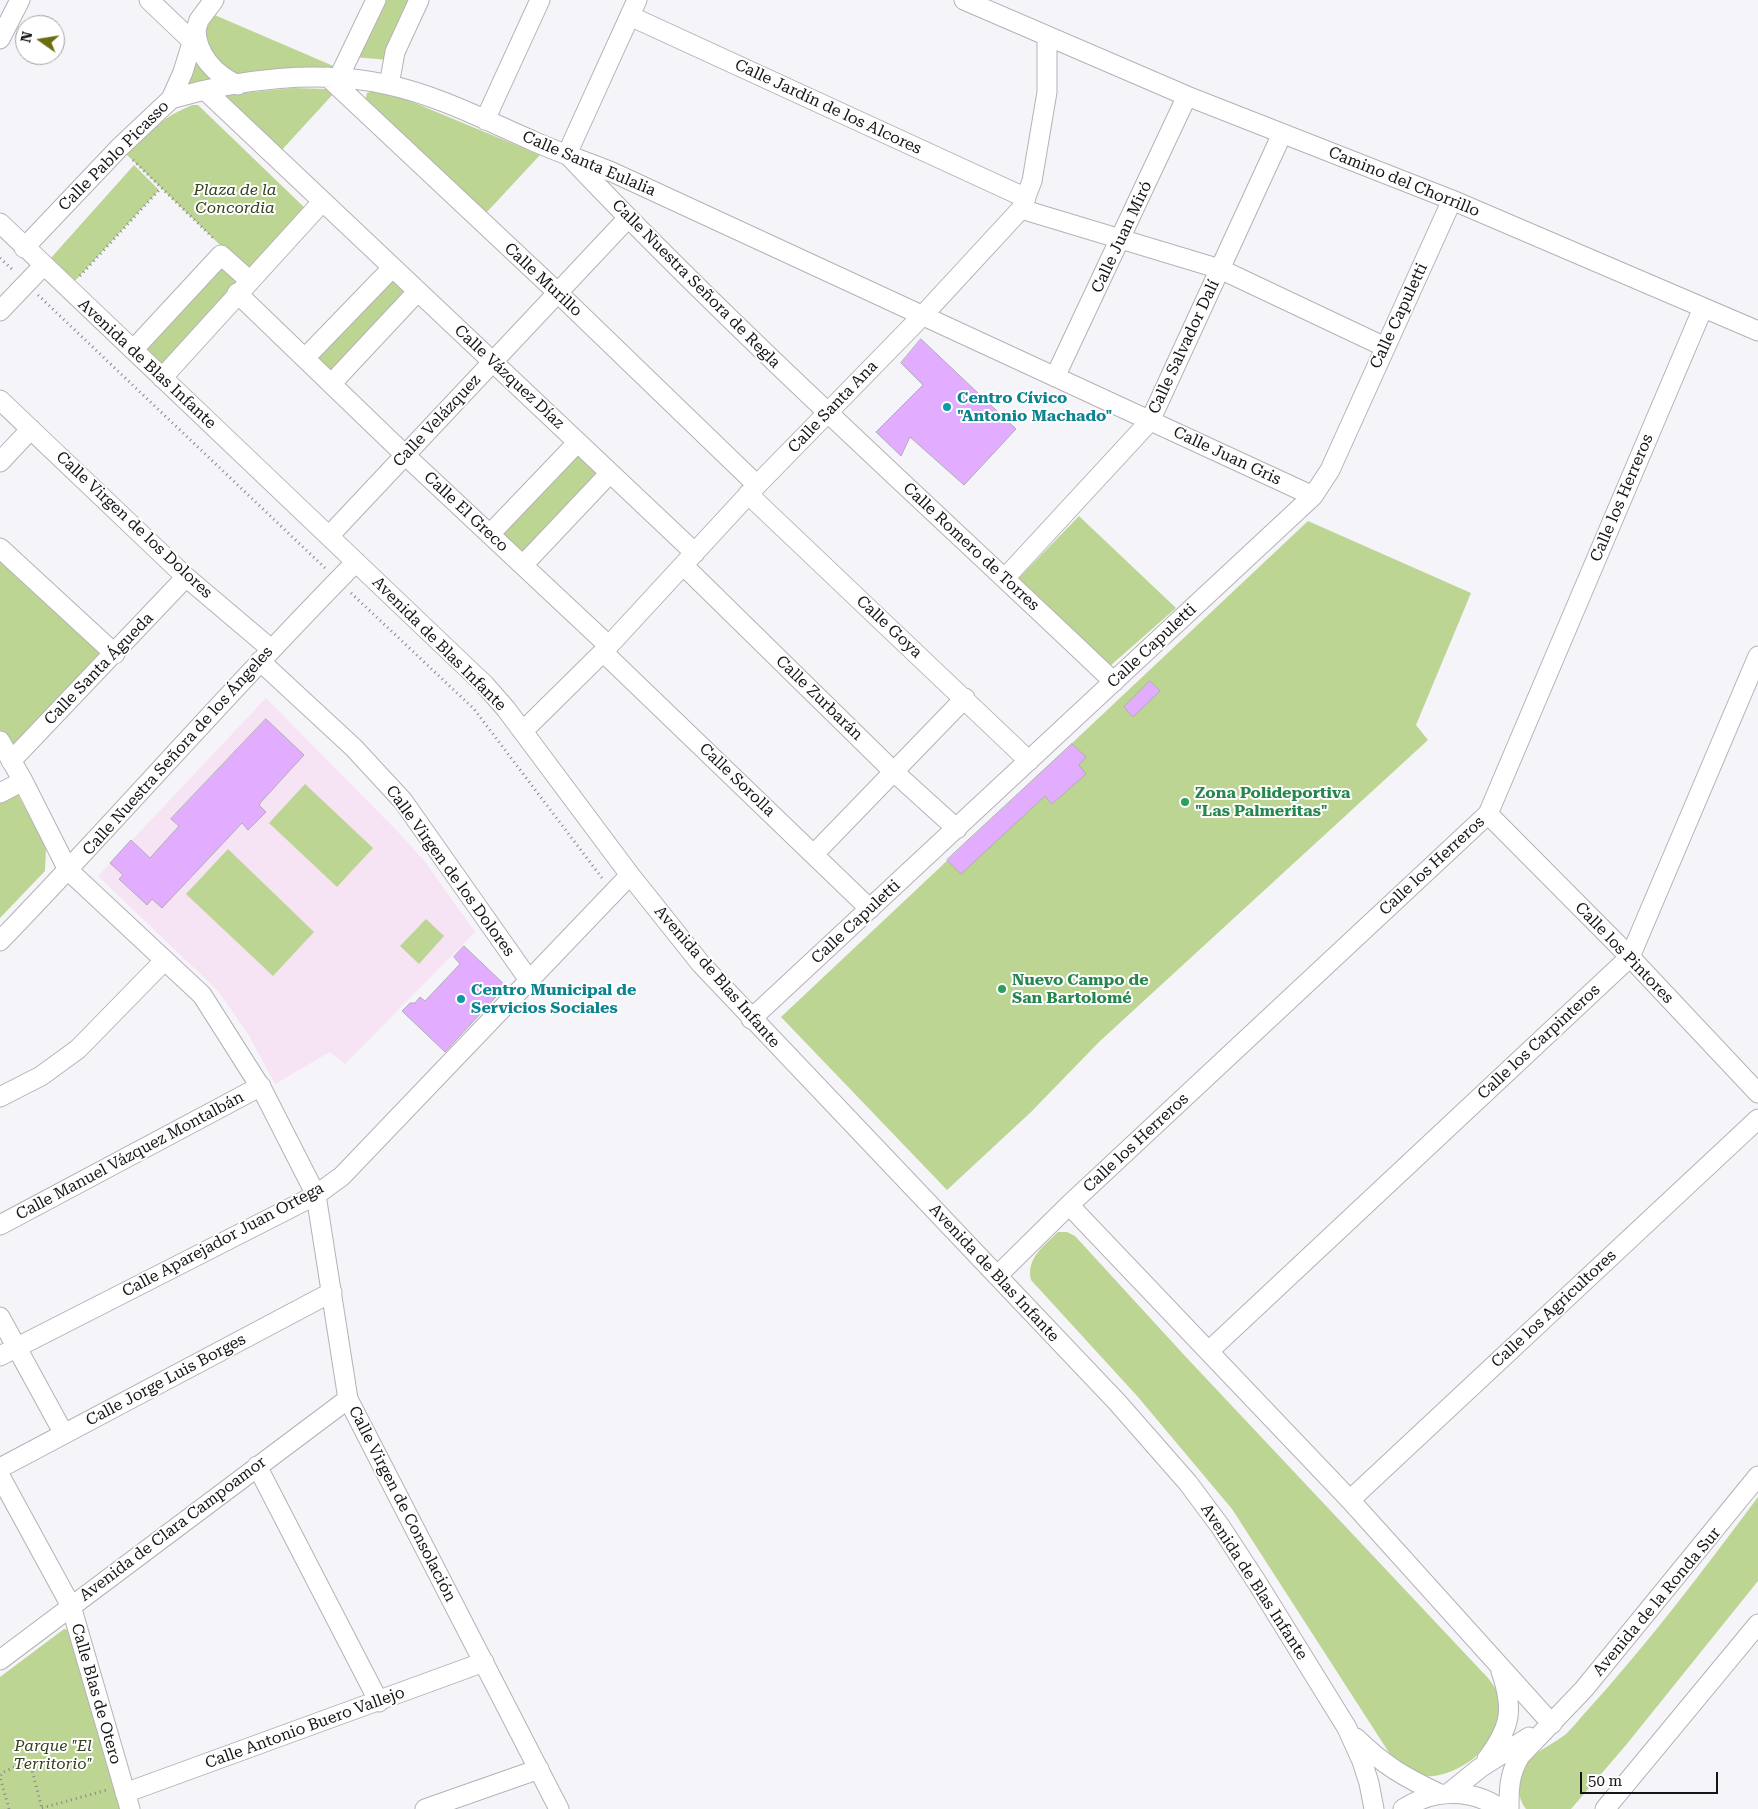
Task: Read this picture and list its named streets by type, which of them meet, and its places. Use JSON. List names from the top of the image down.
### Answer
{
  "streets": {
    "street": [
      "Calle Jardín de los Alcores",
      "Calle Pablo Picasso",
      "Calle Santa Eulalia",
      "Camino del Chorrillo",
      "Calle Juan Miró",
      "Calle Murillo",
      "Calle Nuestra Señora de Regla",
      "Calle Capuletti",
      "Calle Salvador Dalí",
      "Avenida de Blas Infante",
      "Calle Vázquez Díaz",
      "Calle Santa Ana",
      "Calle Velázquez",
      "Calle Juan Gris",
      "Calle los Herreros",
      "Calle El Greco",
      "Calle Virgen de los Dolores",
      "Calle Romero de Torres",
      "Calle Goya",
      "Calle Santa Águeda",
      "Calle Zurbarán",
      "Calle Nuestra Señora de los Ángeles",
      "Calle Sorolla",
      "Calle los Pintores",
      "Calle los Carpinteros",
      "Calle Manuel Vázquez Montalbán",
      "Calle Aparejador Juan Ortega",
      "Calle los Agricultores",
      "Calle Jorge Luis Borges",
      "Calle Virgen de Consolación",
      "Avenida de Clara Campoamor",
      "Avenida de la Ronda Sur",
      "Calle Blas de Otero",
      "Calle Antonio Buero Vallejo"
    ]
  },
  "crossings": [
    ["Calle Jardín de los Alcores", "Calle Juan Miró"],
    ["Calle Jardín de los Alcores", "Calle Capuletti"],
    ["Calle Jardín de los Alcores", "Calle Salvador Dalí"],
    ["Calle Jardín de los Alcores", "Calle Santa Ana"],
    ["Calle Pablo Picasso", "Calle Santa Eulalia"],
    ["Calle Pablo Picasso", "Avenida de Blas Infante"],
    ["Calle Santa Eulalia", "Calle Murillo"],
    ["Calle Santa Eulalia", "Calle Nuestra Señora de Regla"],
    ["Calle Santa Eulalia", "Calle Vázquez Díaz"],
    ["Calle Santa Eulalia", "Calle Santa Ana"],
    ["Calle Santa Eulalia", "Calle Juan Gris"],
    ["Camino del Chorrillo", "Calle Juan Miró"],
    ["Camino del Chorrillo", "Calle Capuletti"],
    ["Camino del Chorrillo", "Calle Salvador Dalí"],
    ["Camino del Chorrillo", "Calle Santa Ana"],
    ["Camino del Chorrillo", "Calle los Herreros"],
    ["Calle Juan Miró", "Calle Juan Gris"],
    ["Calle Murillo", "Calle Santa Ana"],
    ["Calle Murillo", "Calle Velázquez"],
    ["Calle Murillo", "Calle Goya"],
    ["Calle Nuestra Señora de Regla", "Calle Santa Ana"],
    ["Calle Nuestra Señora de Regla", "Calle Velázquez"],
    ["Calle Nuestra Señora de Regla", "Calle Romero de Torres"],
    ["Calle Capuletti", "Avenida de Blas Infante"],
    ["Calle Capuletti", "Calle Juan Gris"],
    ["Calle Capuletti", "Calle Romero de Torres"],
    ["Calle Capuletti", "Calle Goya"],
    ["Calle Capuletti", "Calle Zurbarán"],
    ["Calle Capuletti", "Calle Sorolla"],
    ["Calle Salvador Dalí", "Calle Juan Gris"],
    ["Calle Salvador Dalí", "Calle Romero de Torres"],
    ["Avenida de Blas Infante", "Calle Santa Ana"],
    ["Avenida de Blas Infante", "Calle Velázquez"],
    ["Avenida de Blas Infante", "Calle los Herreros"],
    ["Avenida de Blas Infante", "Calle El Greco"],
    ["Avenida de Blas Infante", "Calle Nuestra Señora de los Ángeles"],
    ["Avenida de Blas Infante", "Calle Aparejador Juan Ortega"],
    ["Avenida de Blas Infante", "Avenida de la Ronda Sur"],
    ["Calle Vázquez Díaz", "Calle Santa Ana"],
    ["Calle Vázquez Díaz", "Calle Velázquez"],
    ["Calle Vázquez Díaz", "Calle Zurbarán"],
    ["Calle Santa Ana", "Calle Juan Gris"],
    ["Calle Santa Ana", "Calle El Greco"],
    ["Calle Santa Ana", "Calle Romero de Torres"],
    ["Calle Santa Ana", "Calle Goya"],
    ["Calle Santa Ana", "Calle Zurbarán"],
    ["Calle Santa Ana", "Calle Sorolla"],
    ["Calle Velázquez", "Calle El Greco"],
    ["Calle los Herreros", "Calle los Pintores"],
    ["Calle El Greco", "Calle Sorolla"],
    ["Calle Virgen de los Dolores", "Calle Santa Águeda"],
    ["Calle Virgen de los Dolores", "Calle Nuestra Señora de los Ángeles"],
    ["Calle Virgen de los Dolores", "Calle Aparejador Juan Ortega"],
    ["Calle Santa Águeda", "Calle Virgen de Consolación"],
    ["Calle Nuestra Señora de los Ángeles", "Calle Virgen de Consolación"],
    ["Calle los Pintores", "Calle los Carpinteros"],
    ["Calle Manuel Vázquez Montalbán", "Calle Virgen de Consolación"],
    ["Calle Aparejador Juan Ortega", "Calle Virgen de Consolación"],
    ["Calle Jorge Luis Borges", "Calle Virgen de Consolación"],
    ["Calle Virgen de Consolación", "Avenida de Clara Campoamor"],
    ["Calle Virgen de Consolación", "Calle Antonio Buero Vallejo"],
    ["Avenida de Clara Campoamor", "Calle Blas de Otero"],
    ["Calle Blas de Otero", "Calle Antonio Buero Vallejo"]
  ],
  "parks": ["Plaza de la Concordia", "Parque \"El Territorio\""],
  "places": [
    "Centro Cívico \"Antonio Machado\"",
    "Zona Polideportiva \"Las Palmeritas\"",
    "Nuevo Campo de San Bartolomé",
    "Centro Municipal de Servicios Sociales"
  ],
  "scale_bar": "50 m",
  "north": "left"
}
